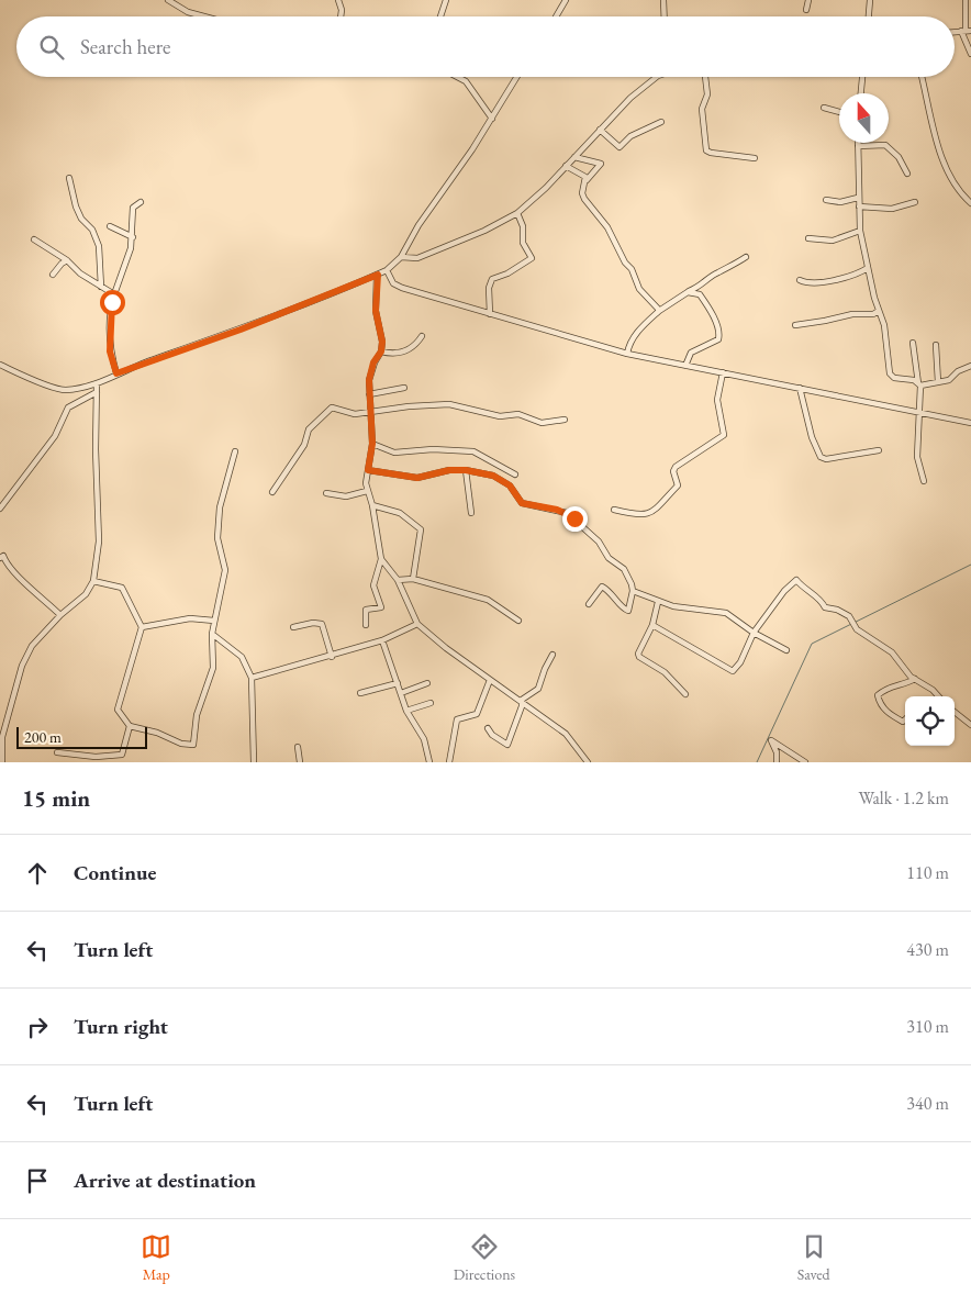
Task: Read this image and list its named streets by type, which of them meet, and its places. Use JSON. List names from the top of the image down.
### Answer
{
  "scale_bar": "200 m",
  "north": "top",
  "page": {
    "search": "Search here",
    "scale": "200 m",
    "heading": ["15 min", "Walk · 1.2 km"],
    "list": [
      ["Continue", "110 m"],
      ["Turn left", "430 m"],
      ["Turn right", "310 m"],
      ["Turn left", "340 m"],
      "Arrive at destination"
    ],
    "nav": ["Map", "Directions", "Saved"]
  }
}
